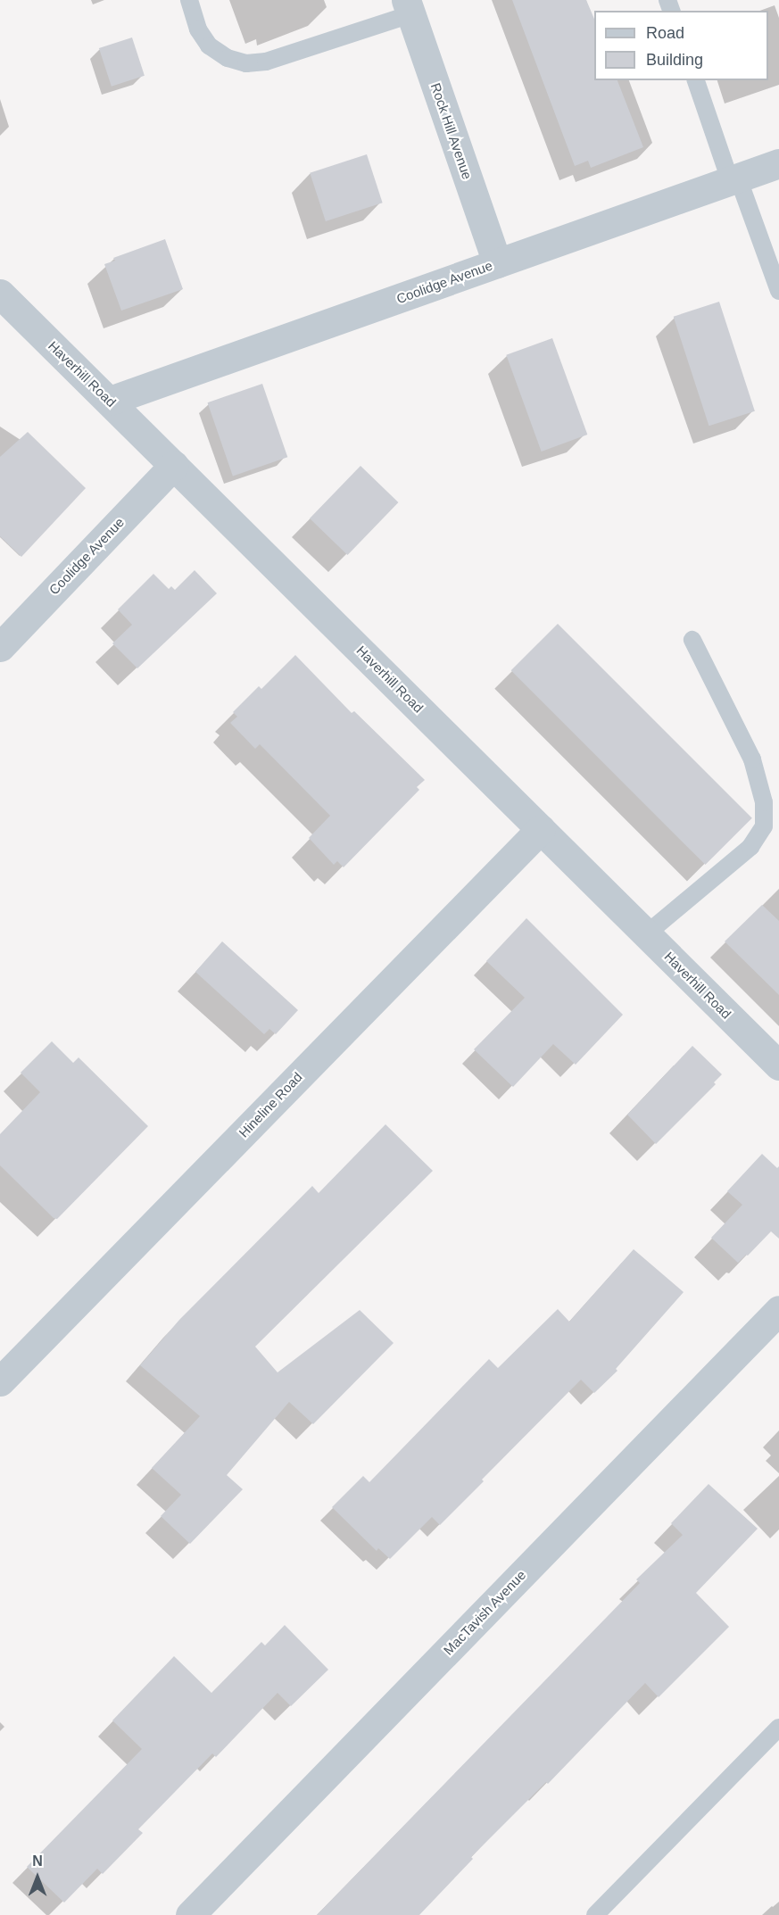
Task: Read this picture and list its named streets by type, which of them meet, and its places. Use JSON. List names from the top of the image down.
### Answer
{
  "streets": {
    "street": [
      "Rock Hill Avenue",
      "Coolidge Avenue",
      "Haverhill Road",
      "Hineline Road",
      "MacTavish Avenue"
    ]
  },
  "crossings": [
    ["Rock Hill Avenue", "Coolidge Avenue"],
    ["Coolidge Avenue", "Haverhill Road"],
    ["Haverhill Road", "Hineline Road"]
  ],
  "legend": ["Road", "Building"],
  "north": "top"
}
